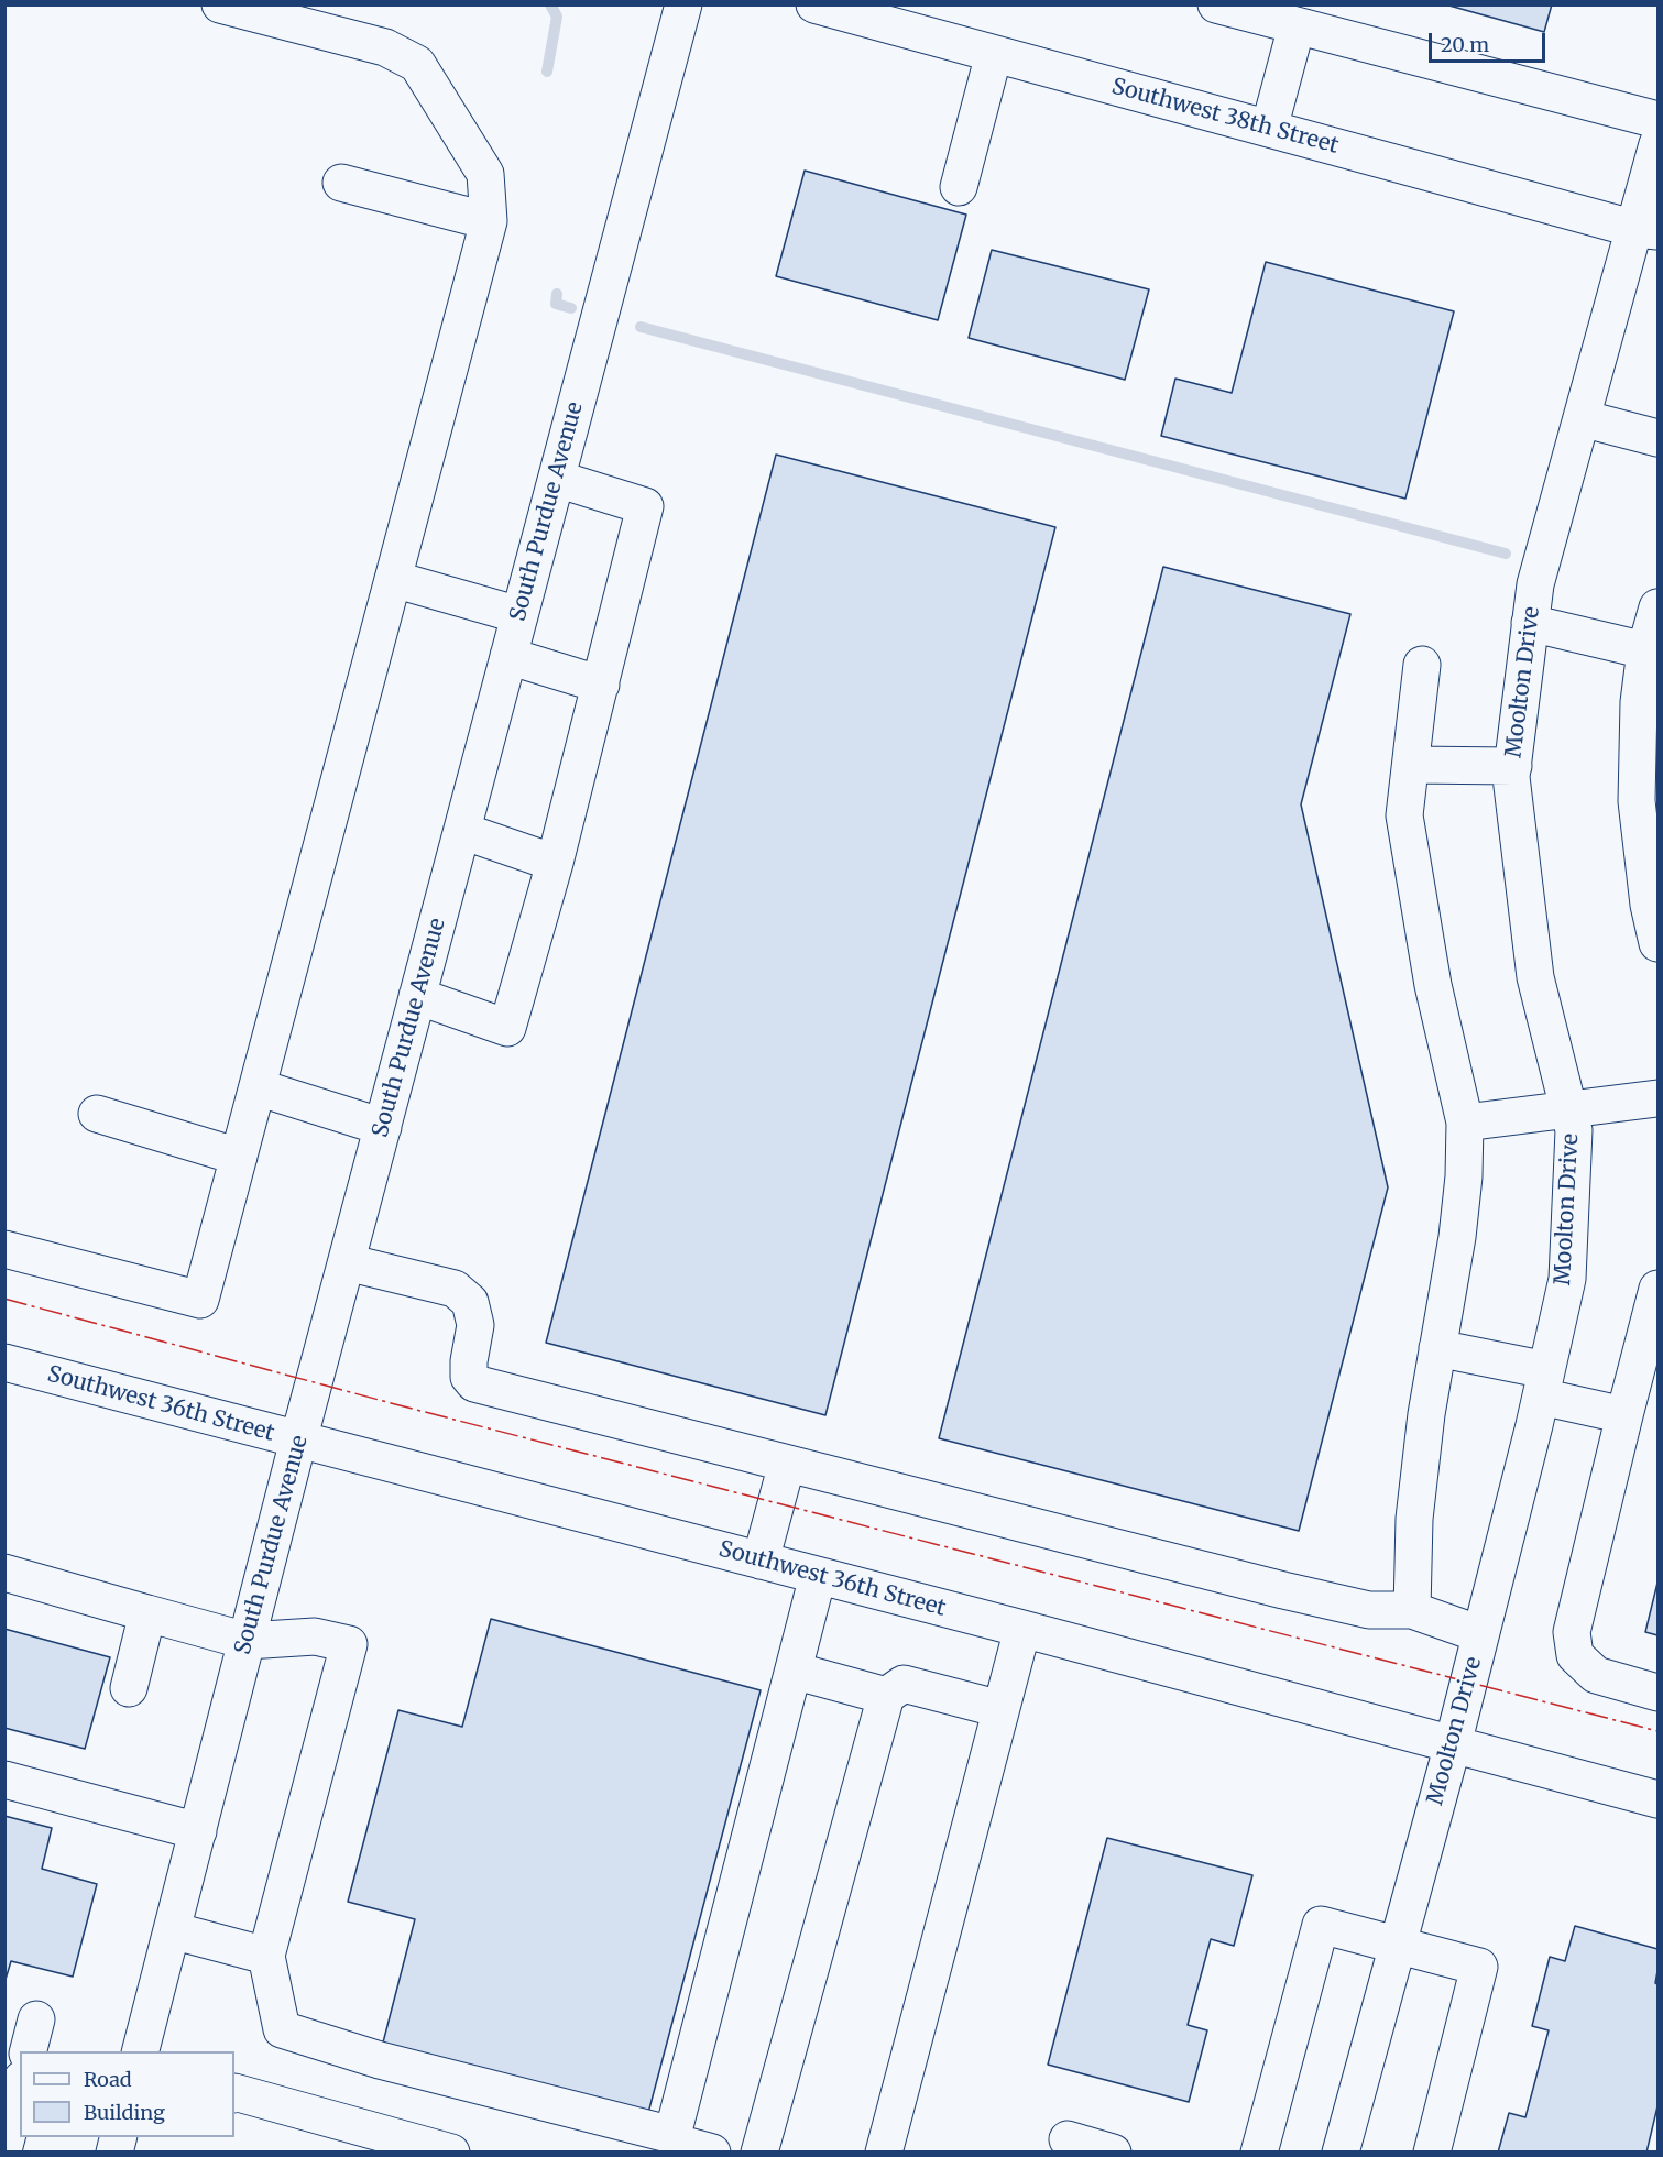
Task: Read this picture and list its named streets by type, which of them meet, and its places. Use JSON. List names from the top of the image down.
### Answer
{
  "streets": {
    "street": [
      "Southwest 38th Street",
      "South Purdue Avenue",
      "Moolton Drive",
      "Southwest 36th Street"
    ]
  },
  "crossings": [
    ["Southwest 38th Street", "Moolton Drive"],
    ["South Purdue Avenue", "Southwest 36th Street"],
    ["Moolton Drive", "Southwest 36th Street"]
  ],
  "legend": ["Road", "Building"],
  "scale_bar": "20 m"
}
